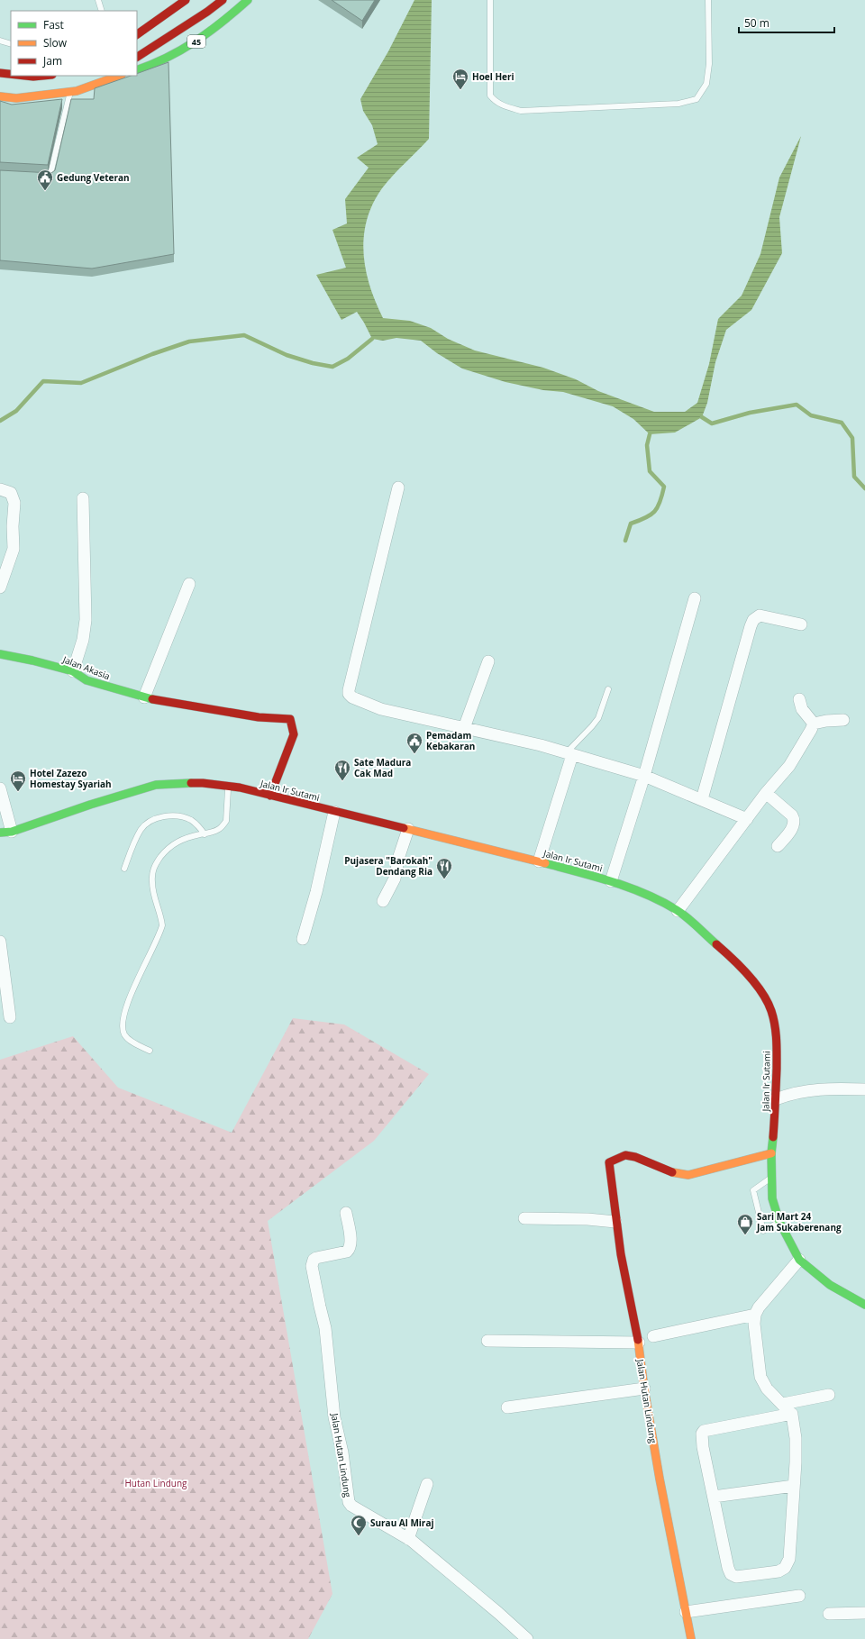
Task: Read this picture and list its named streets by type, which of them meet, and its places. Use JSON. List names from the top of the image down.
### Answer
{
  "streets": {
    "main road": [
      "45",
      "Jalan Akasia",
      "Jalan Ir Sutami",
      "Jalan Hutan Lindung"
    ]
  },
  "crossings": [
    ["Jalan Akasia", "Jalan Ir Sutami"],
    ["Jalan Ir Sutami", "Jalan Hutan Lindung"]
  ],
  "parks": ["Hutan Lindung"],
  "places": {
    "hotel": ["Hoel Heri", "Hotel Zazezo Homestay Syariah"],
    "public building": ["Gedung Veteran", "Pemadam Kebakaran"],
    "restaurant": ["Sate Madura Cak Mad", "Pujasera \"Barokah\" Dendang Ria"],
    "shop": ["Sari Mart 24 Jam Sukaberenang"],
    "mosque": ["Surau Al Miraj"]
  },
  "legend": ["Fast", "Slow", "Jam"],
  "scale_bar": "50 m"
}
